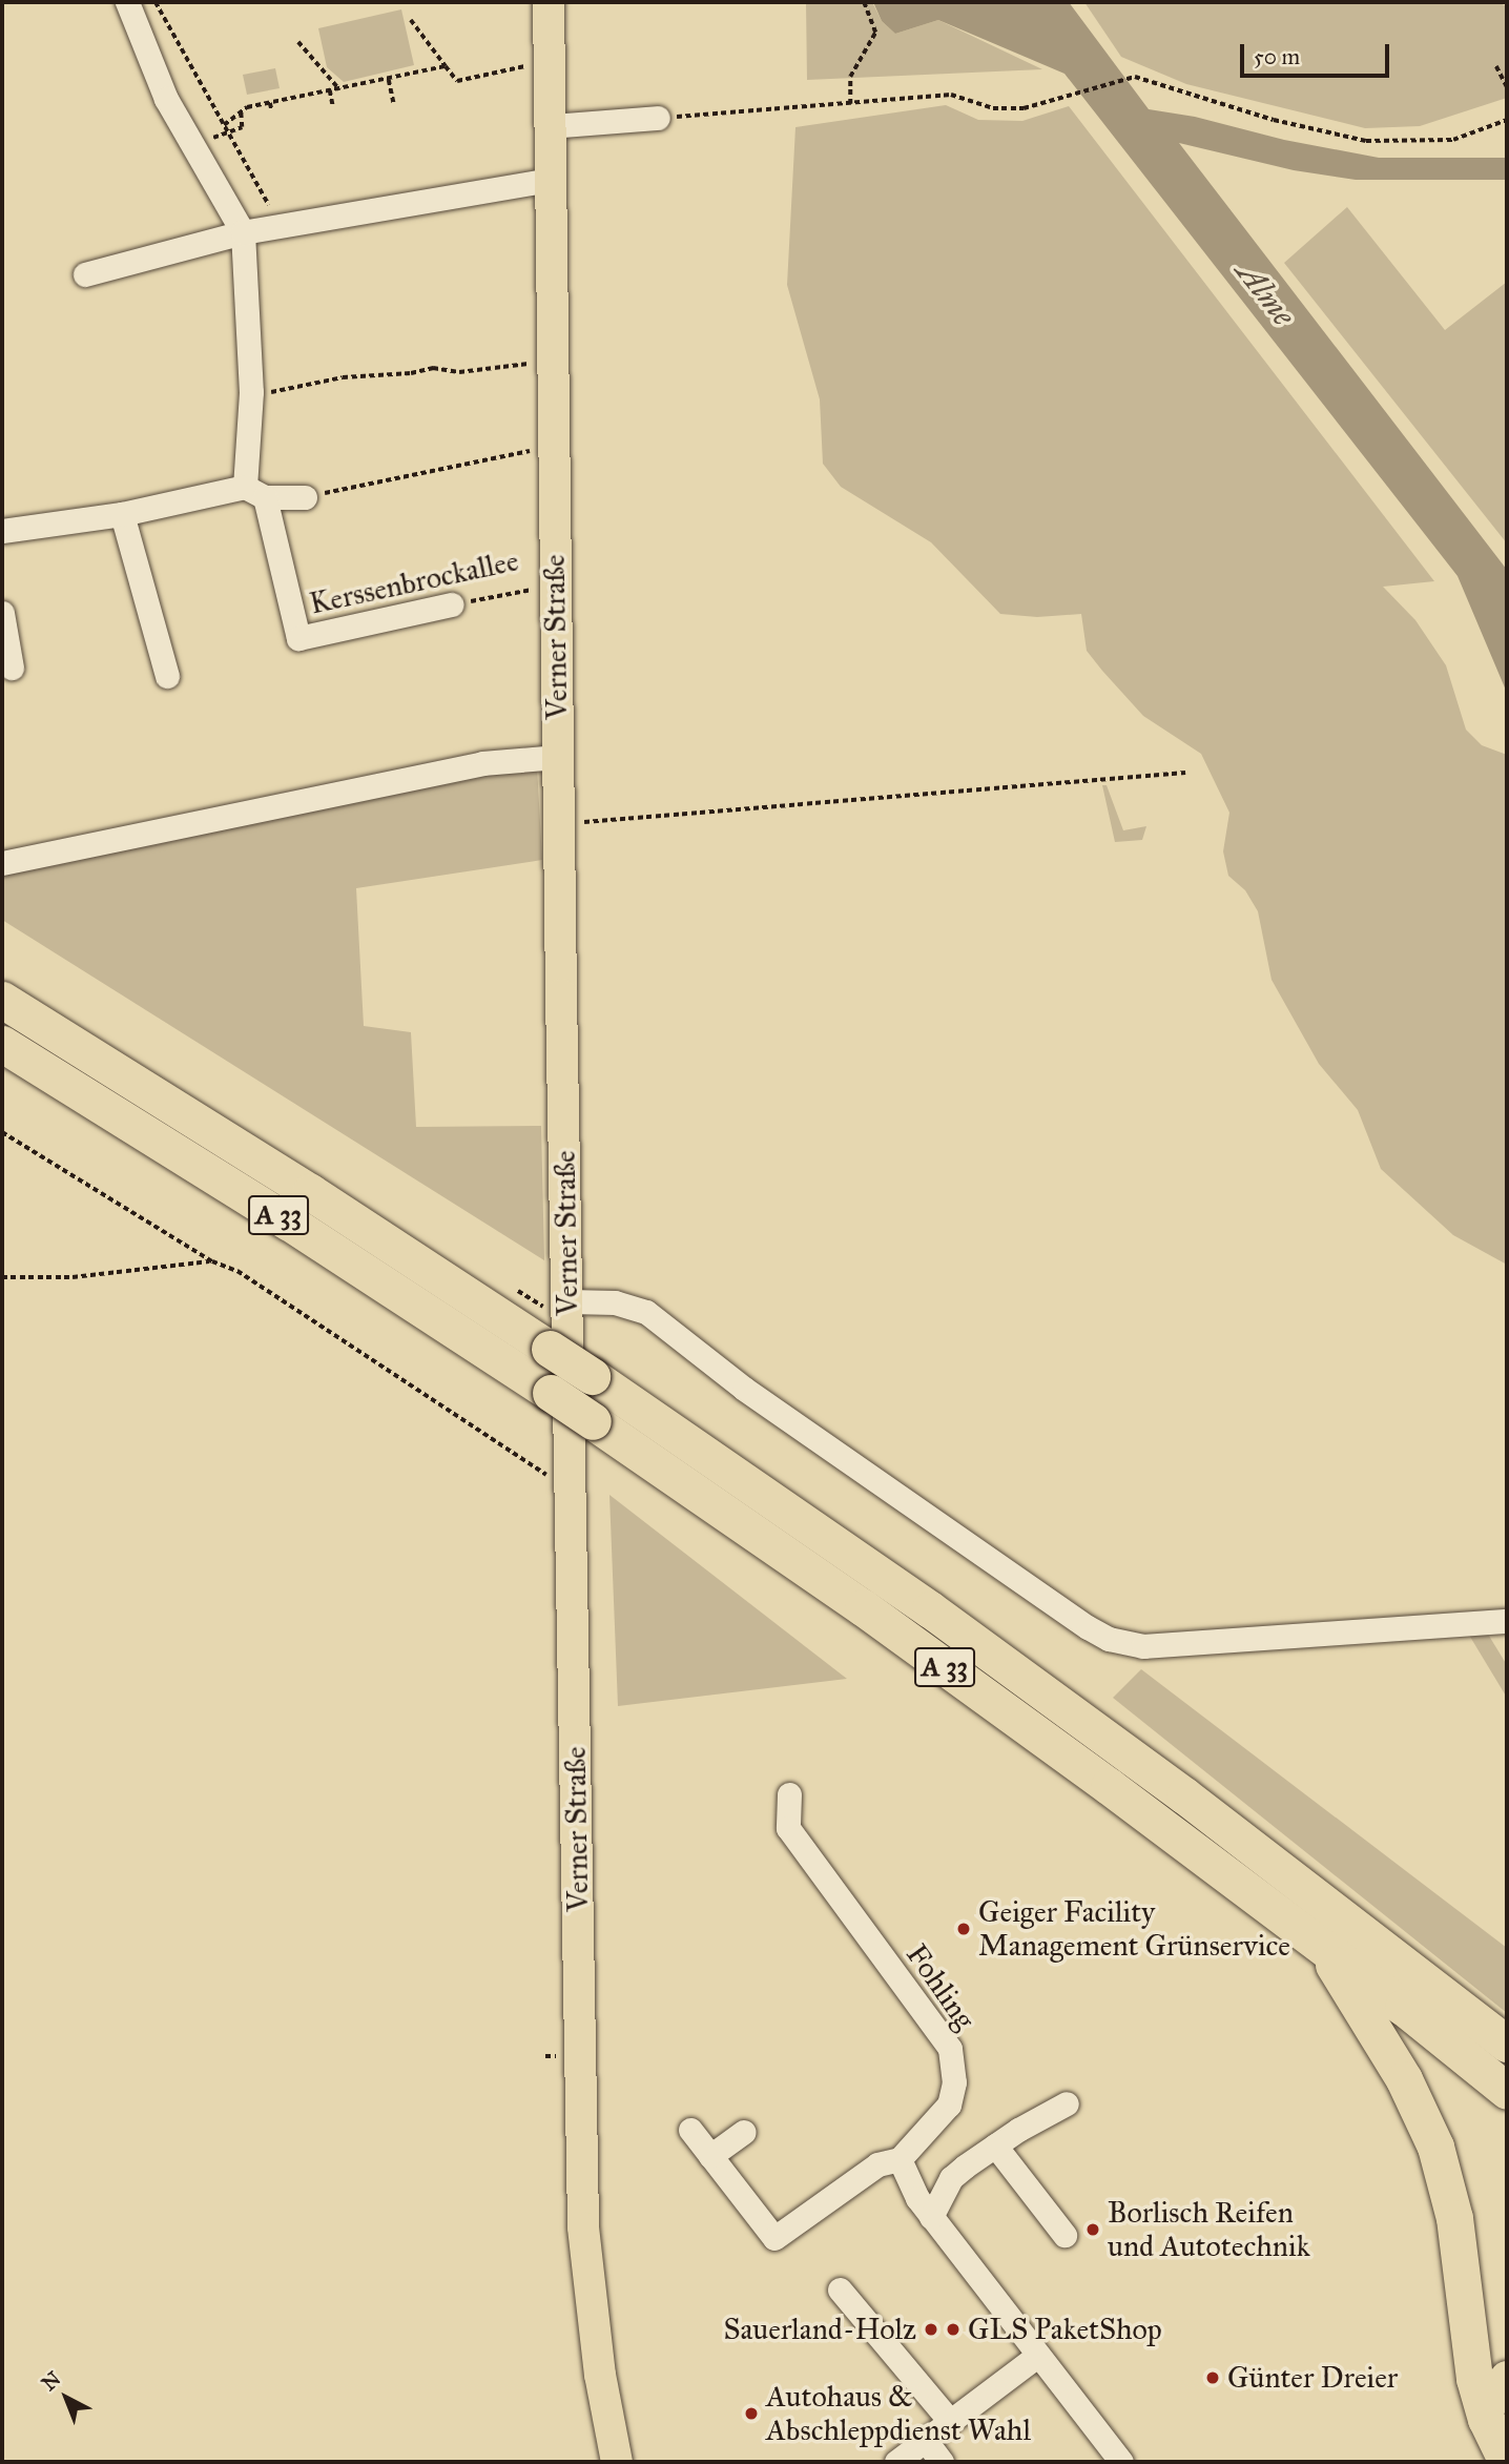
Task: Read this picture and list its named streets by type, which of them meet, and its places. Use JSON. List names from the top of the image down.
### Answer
{
  "streets": {
    "highway": ["A 33"],
    "main road": ["Verner Straße"],
    "street": ["Kerssenbrockallee", "Fohling"]
  },
  "crossings": [
    ["Kerssenbrockallee", "Verner Straße"]
  ],
  "water": ["Alme"],
  "places": [
    "Geiger Facility Management Grünservice",
    "Borlisch Reifen und Autotechnik",
    "Sauerland-Holz",
    "GLS PaketShop",
    "Günter Dreier",
    "Autohaus & Abschleppdienst Wahl"
  ],
  "scale_bar": "50 m",
  "north": "top left"
}
